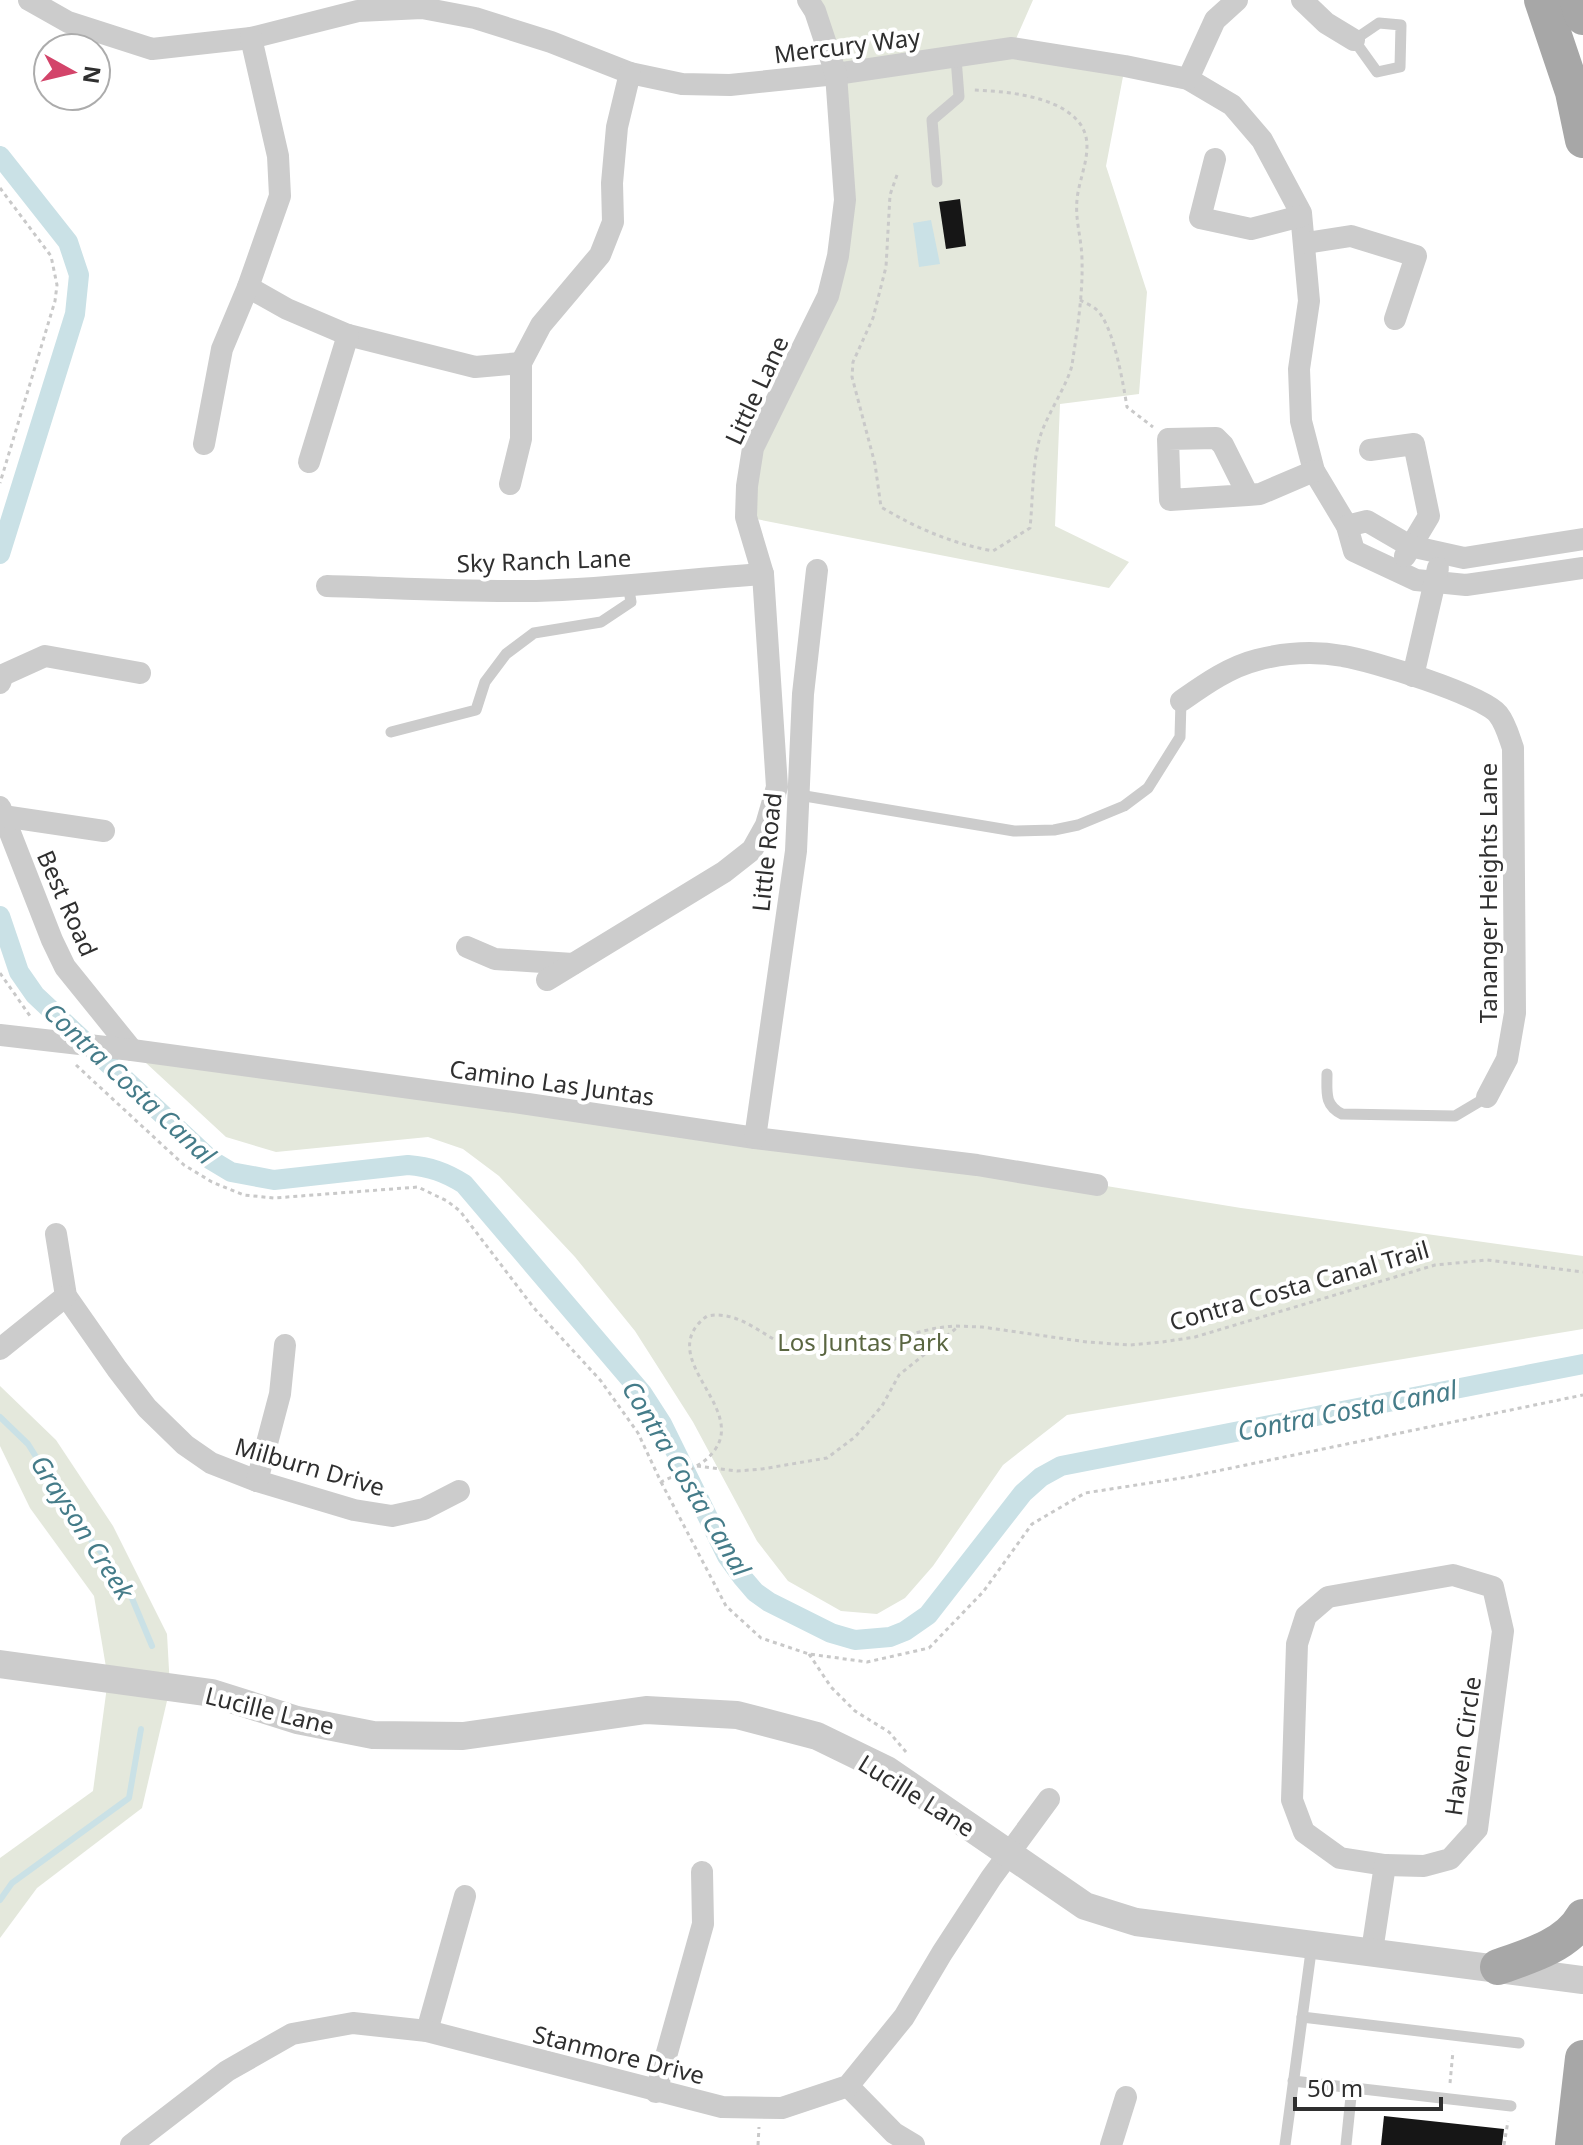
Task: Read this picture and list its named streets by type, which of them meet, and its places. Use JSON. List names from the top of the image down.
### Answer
{
  "streets": {
    "street": [
      "Mercury Way",
      "Little Lane",
      "Sky Ranch Lane",
      "Little Road",
      "Tananger Heights Lane",
      "Best Road",
      "Camino Las Juntas",
      "Milburn Drive",
      "Lucille Lane",
      "Haven Circle",
      "Stanmore Drive"
    ],
    "path": ["Contra Costa Canal Trail"]
  },
  "crossings": [
    ["Mercury Way", "Little Lane"],
    ["Little Lane", "Sky Ranch Lane"],
    ["Little Road", "Camino Las Juntas"],
    ["Best Road", "Camino Las Juntas"]
  ],
  "water": ["Contra Costa Canal", "Grayson Creek"],
  "parks": ["Los Juntas Park"],
  "scale_bar": "50 m",
  "north": "right"
}
